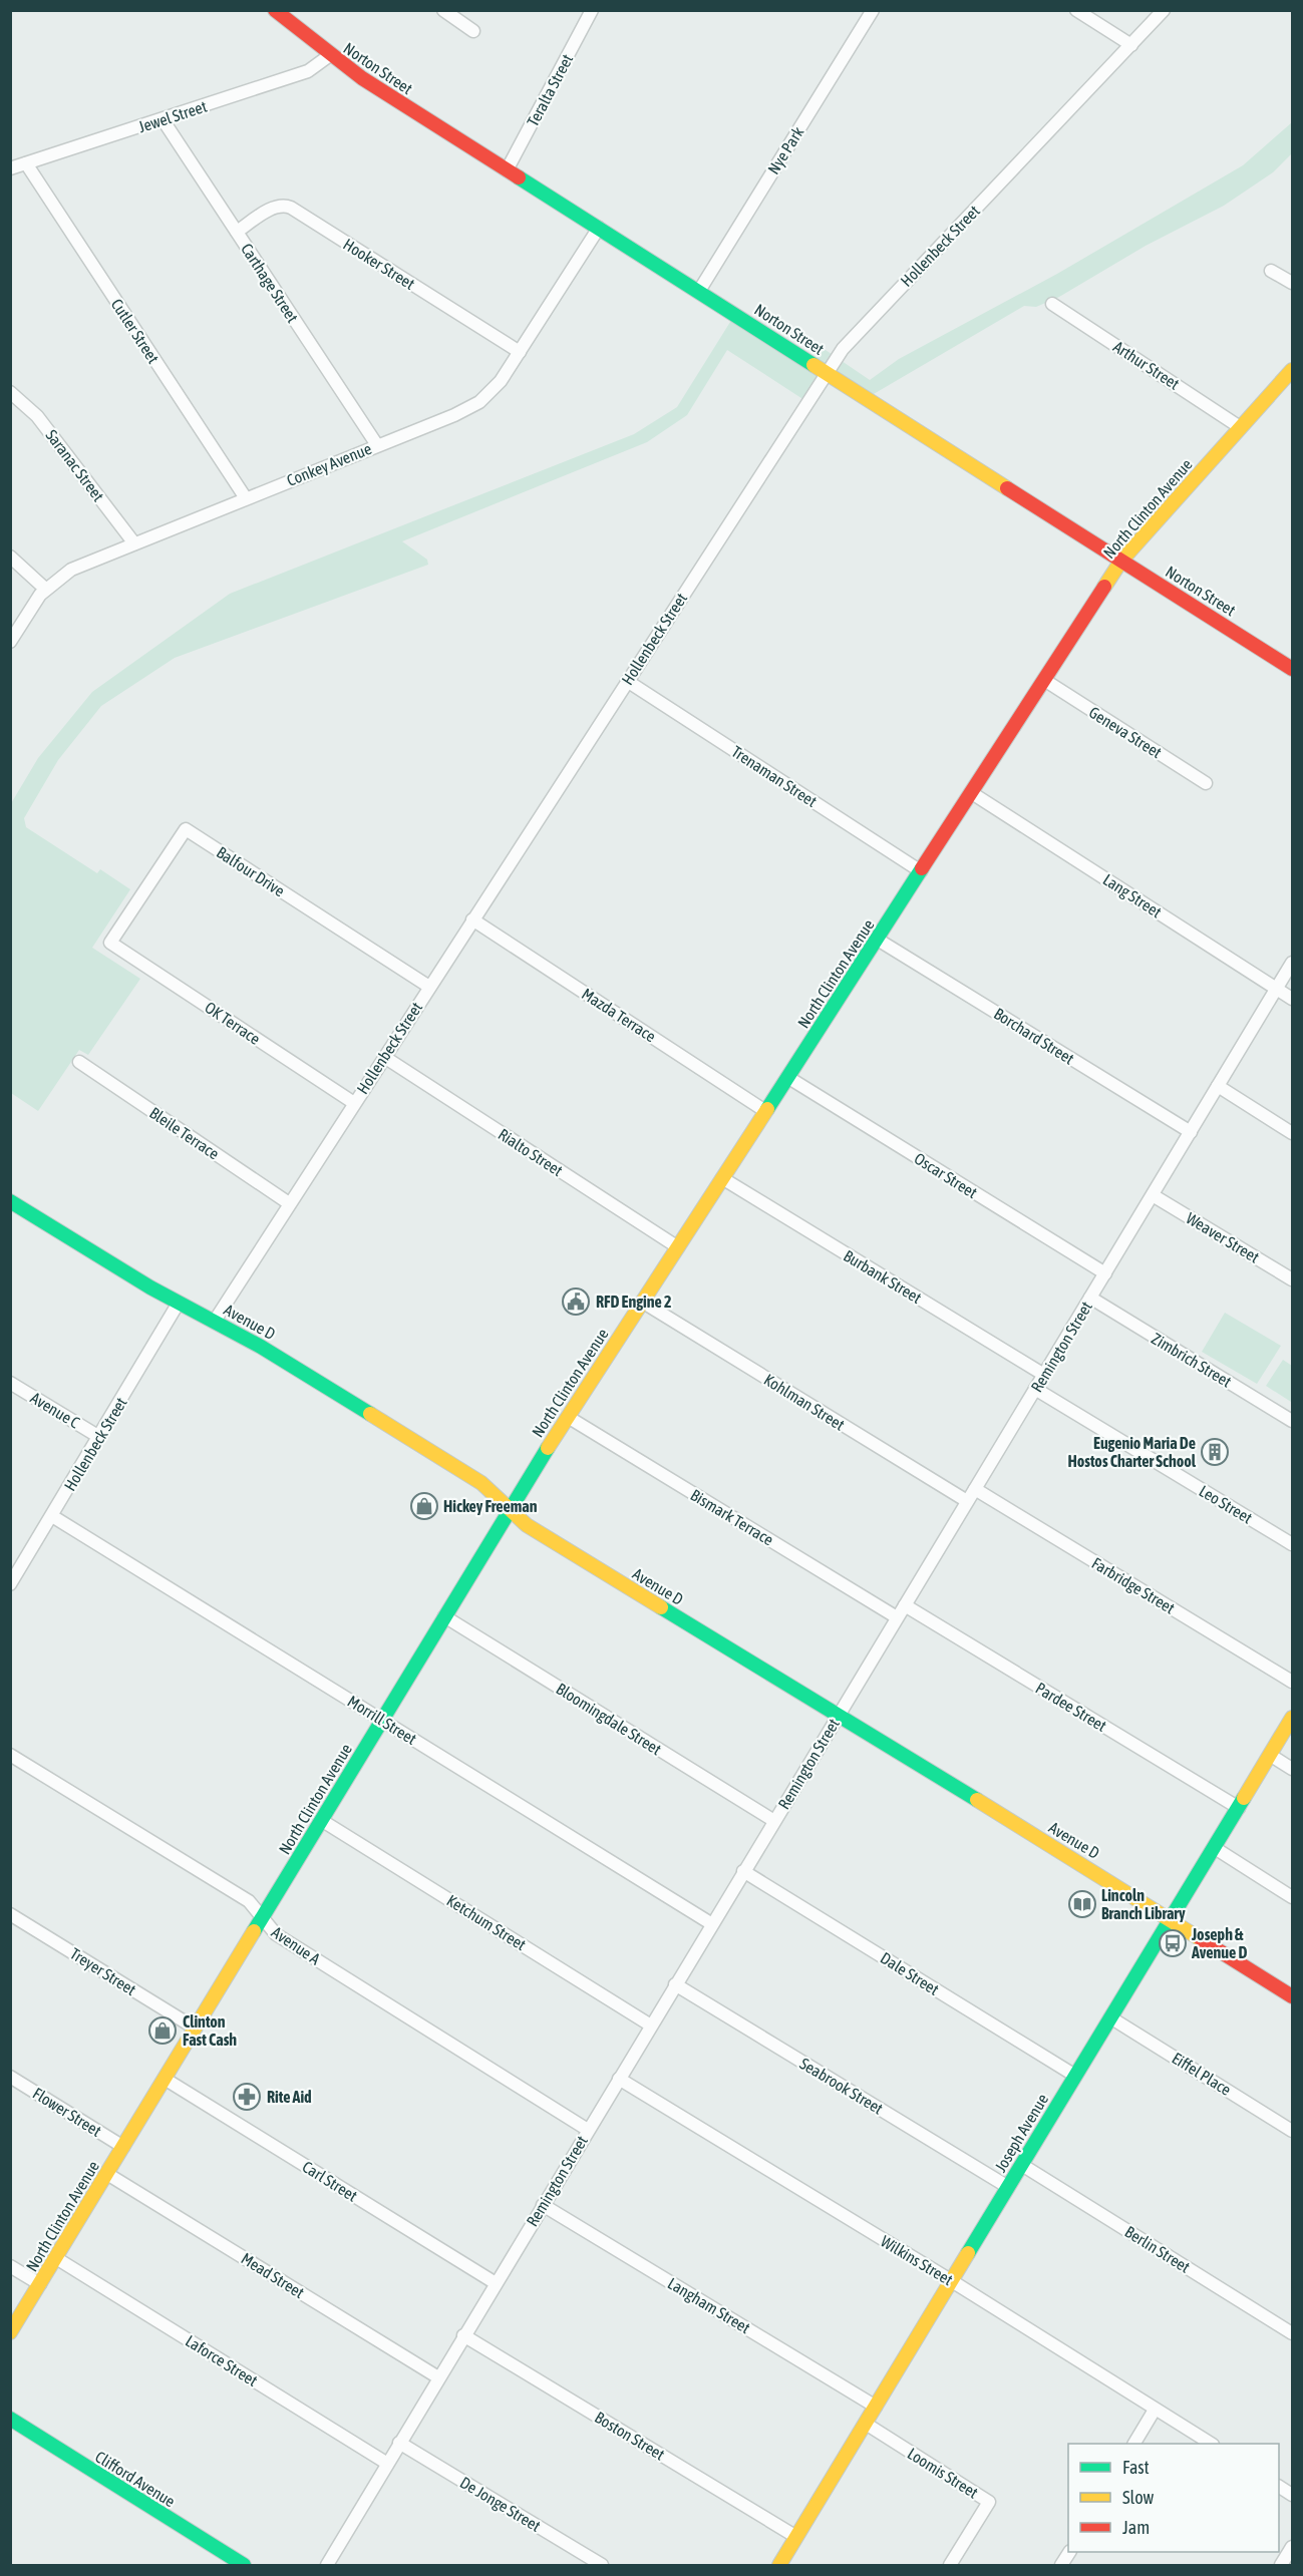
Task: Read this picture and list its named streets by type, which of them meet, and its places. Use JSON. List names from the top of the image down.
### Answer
{
  "streets": {
    "street": [
      "Norton Street",
      "Teralta Street",
      "Jewel Street",
      "Nye Park",
      "Hollenbeck Street",
      "Hooker Street",
      "Carthage Street",
      "Cutler Street",
      "Arthur Street",
      "Conkey Avenue",
      "Saranac Street",
      "North Clinton Avenue",
      "Geneva Street",
      "Trenaman Street",
      "Balfour Drive",
      "Lang Street",
      "Mazda Terrace",
      "OK Terrace",
      "Borchard Street",
      "Bleile Terrace",
      "Rialto Street",
      "Oscar Street",
      "Weaver Street",
      "Burbank Street",
      "Avenue D",
      "Remington Street",
      "Zimbrich Street",
      "Kohlman Street",
      "Avenue C",
      "Leo Street",
      "Bismark Terrace",
      "Farbridge Street",
      "Pardee Street",
      "Bloomingdale Street",
      "Morrill Street",
      "Ketchum Street",
      "Avenue A",
      "Treyer Street",
      "Dale Street",
      "Eiffel Place",
      "Seabrook Street",
      "Flower Street",
      "Joseph Avenue",
      "Carl Street",
      "Berlin Street",
      "Wilkins Street",
      "Mead Street",
      "Langham Street",
      "Laforce Street",
      "Boston Street",
      "Loomis Street",
      "Clifford Avenue",
      "De Jonge Street"
    ]
  },
  "crossings": [
    ["Norton Street", "Teralta Street"],
    ["Norton Street", "Jewel Street"],
    ["Norton Street", "Nye Park"],
    ["Norton Street", "Hollenbeck Street"],
    ["Norton Street", "Conkey Avenue"],
    ["Norton Street", "North Clinton Avenue"],
    ["Jewel Street", "Carthage Street"],
    ["Jewel Street", "Cutler Street"],
    ["Hollenbeck Street", "Trenaman Street"],
    ["Hollenbeck Street", "Balfour Drive"],
    ["Hollenbeck Street", "Mazda Terrace"],
    ["Hollenbeck Street", "OK Terrace"],
    ["Hollenbeck Street", "Bleile Terrace"],
    ["Hollenbeck Street", "Rialto Street"],
    ["Hollenbeck Street", "Avenue D"],
    ["Hollenbeck Street", "Avenue C"],
    ["Hollenbeck Street", "Morrill Street"],
    ["Hooker Street", "Carthage Street"],
    ["Hooker Street", "Conkey Avenue"],
    ["Carthage Street", "Conkey Avenue"],
    ["Cutler Street", "Conkey Avenue"],
    ["Arthur Street", "North Clinton Avenue"],
    ["Conkey Avenue", "Saranac Street"],
    ["North Clinton Avenue", "Geneva Street"],
    ["North Clinton Avenue", "Trenaman Street"],
    ["North Clinton Avenue", "Lang Street"],
    ["North Clinton Avenue", "Mazda Terrace"],
    ["North Clinton Avenue", "Borchard Street"],
    ["North Clinton Avenue", "Rialto Street"],
    ["North Clinton Avenue", "Oscar Street"],
    ["North Clinton Avenue", "Burbank Street"],
    ["North Clinton Avenue", "Avenue D"],
    ["North Clinton Avenue", "Kohlman Street"],
    ["North Clinton Avenue", "Bismark Terrace"],
    ["North Clinton Avenue", "Bloomingdale Street"],
    ["North Clinton Avenue", "Morrill Street"],
    ["North Clinton Avenue", "Ketchum Street"],
    ["North Clinton Avenue", "Avenue A"],
    ["North Clinton Avenue", "Treyer Street"],
    ["North Clinton Avenue", "Flower Street"],
    ["North Clinton Avenue", "Carl Street"],
    ["North Clinton Avenue", "Mead Street"],
    ["North Clinton Avenue", "Laforce Street"],
    ["Balfour Drive", "OK Terrace"],
    ["Lang Street", "Remington Street"],
    ["Borchard Street", "Remington Street"],
    ["Oscar Street", "Remington Street"],
    ["Weaver Street", "Remington Street"],
    ["Burbank Street", "Remington Street"],
    ["Avenue D", "Remington Street"],
    ["Avenue D", "Joseph Avenue"],
    ["Remington Street", "Zimbrich Street"],
    ["Remington Street", "Kohlman Street"],
    ["Remington Street", "Leo Street"],
    ["Remington Street", "Bismark Terrace"],
    ["Remington Street", "Farbridge Street"],
    ["Remington Street", "Pardee Street"],
    ["Remington Street", "Bloomingdale Street"],
    ["Remington Street", "Morrill Street"],
    ["Remington Street", "Ketchum Street"],
    ["Remington Street", "Avenue A"],
    ["Remington Street", "Dale Street"],
    ["Remington Street", "Seabrook Street"],
    ["Remington Street", "Carl Street"],
    ["Remington Street", "Wilkins Street"],
    ["Remington Street", "Mead Street"],
    ["Remington Street", "Langham Street"],
    ["Remington Street", "Laforce Street"],
    ["Remington Street", "Boston Street"],
    ["Remington Street", "De Jonge Street"],
    ["Pardee Street", "Joseph Avenue"],
    ["Dale Street", "Joseph Avenue"],
    ["Eiffel Place", "Joseph Avenue"],
    ["Seabrook Street", "Joseph Avenue"],
    ["Joseph Avenue", "Berlin Street"],
    ["Joseph Avenue", "Wilkins Street"],
    ["Joseph Avenue", "Langham Street"],
    ["Joseph Avenue", "Boston Street"],
    ["Joseph Avenue", "Loomis Street"]
  ],
  "places": {
    "public building": ["RFD Engine 2"],
    "building": ["Eugenio Maria De Hostos Charter School"],
    "shop": ["Hickey Freeman", "Clinton Fast Cash"],
    "library": ["Lincoln Branch Library"],
    "bus stop": ["Joseph & Avenue D"],
    "pharmacy": ["Rite Aid"]
  },
  "legend": ["Fast", "Slow", "Jam"]
}
